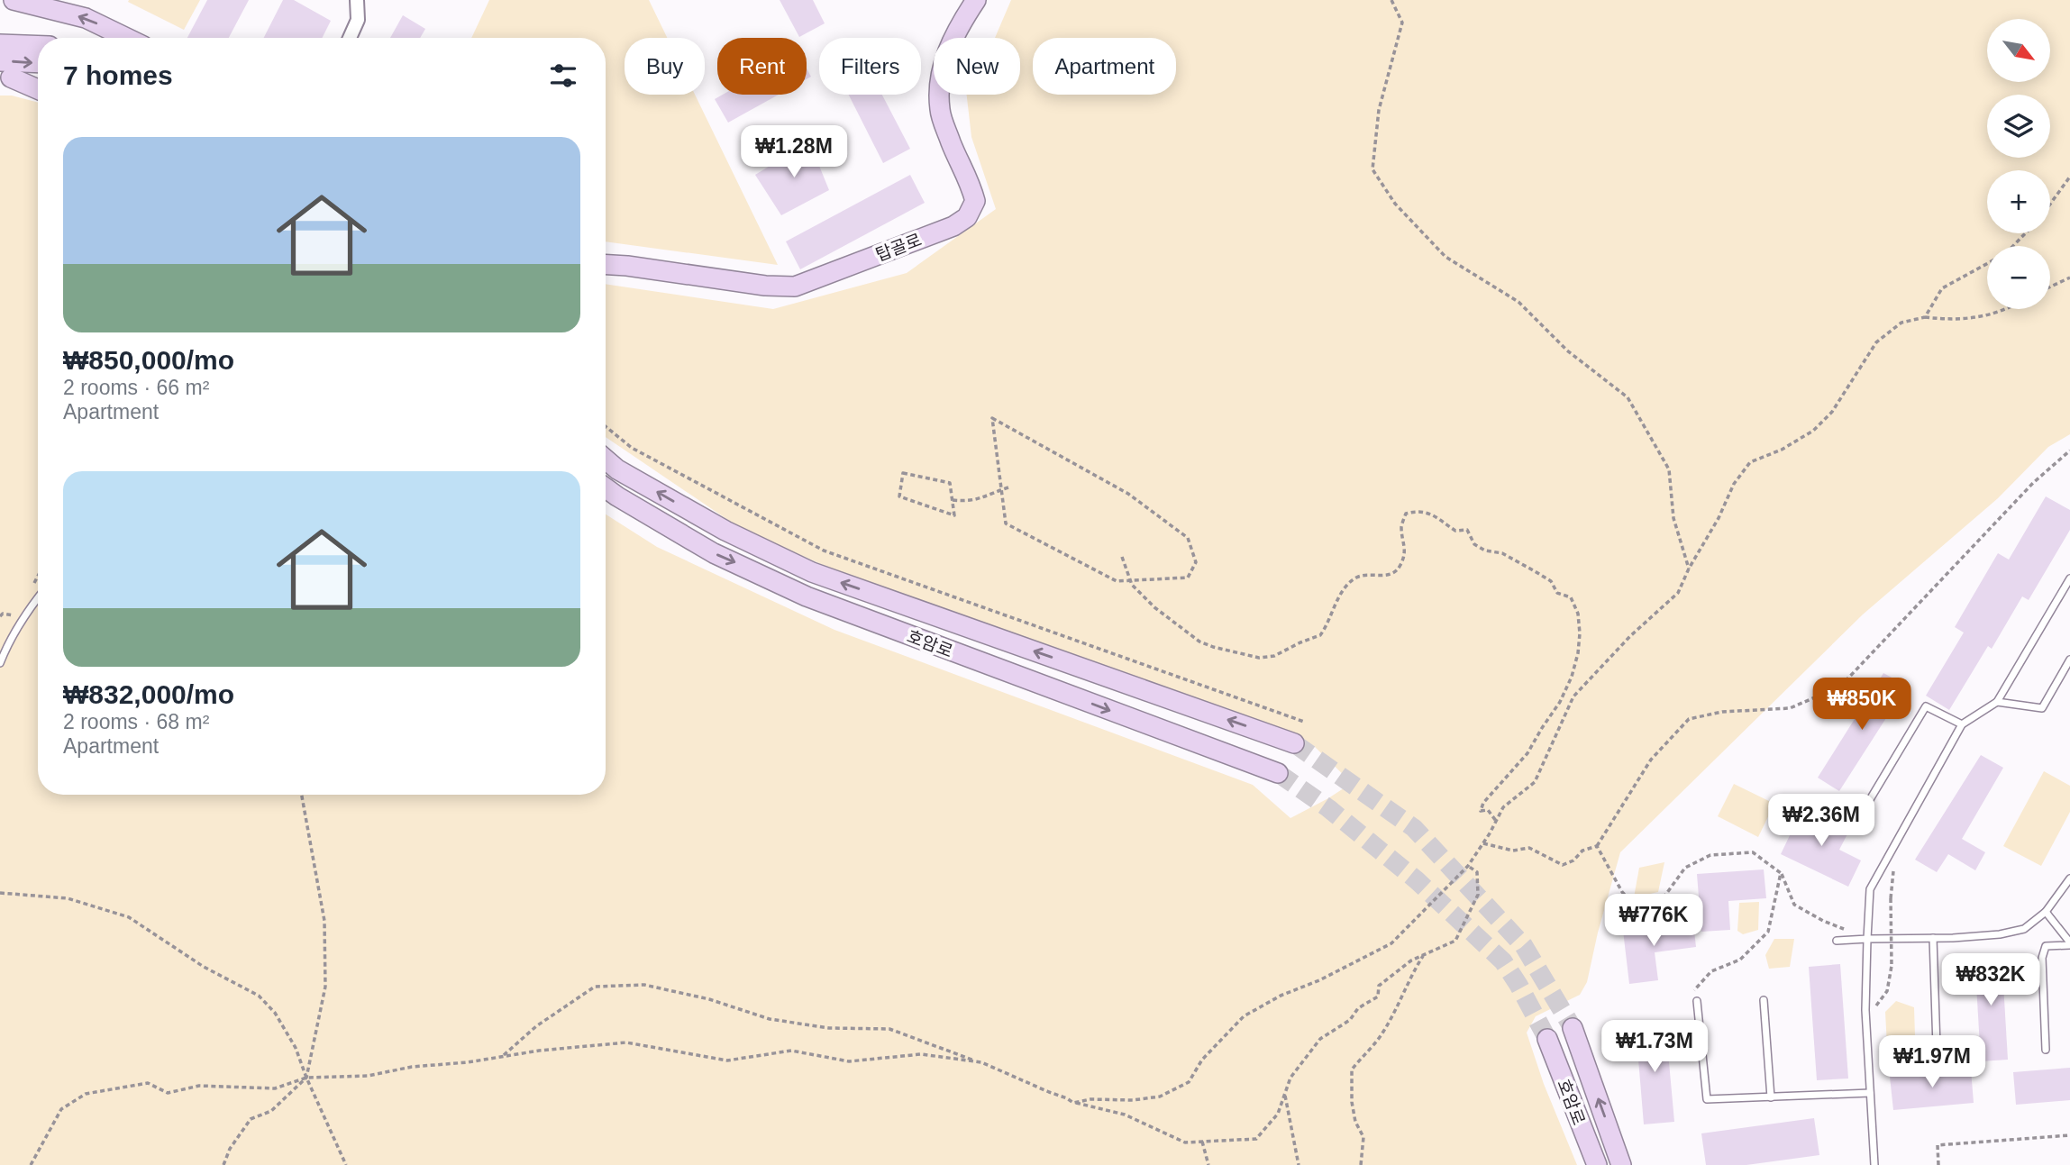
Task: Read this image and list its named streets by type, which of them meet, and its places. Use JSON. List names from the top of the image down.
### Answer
{
  "streets": {
    "main road": ["탑골로", "호암로"]
  },
  "north": "bottom right",
  "page": {
    "map_buttons": ["+", "−"],
    "chip": [
      "Buy",
      "Rent",
      "Filters",
      "New",
      "Apartment"
    ],
    "heading": "7 homes",
    "list": [
      {
        "name": "₩850,000/mo",
        "note": "2 rooms · 66 m² · Apartment"
      },
      {
        "name": "₩832,000/mo",
        "note": "2 rooms · 68 m² · Apartment"
      }
    ],
    "price": [
      "₩1.28M",
      "₩850K",
      "₩2.36M",
      "₩776K",
      "₩832K",
      "₩1.73M",
      "₩1.97M"
    ]
  }
}
